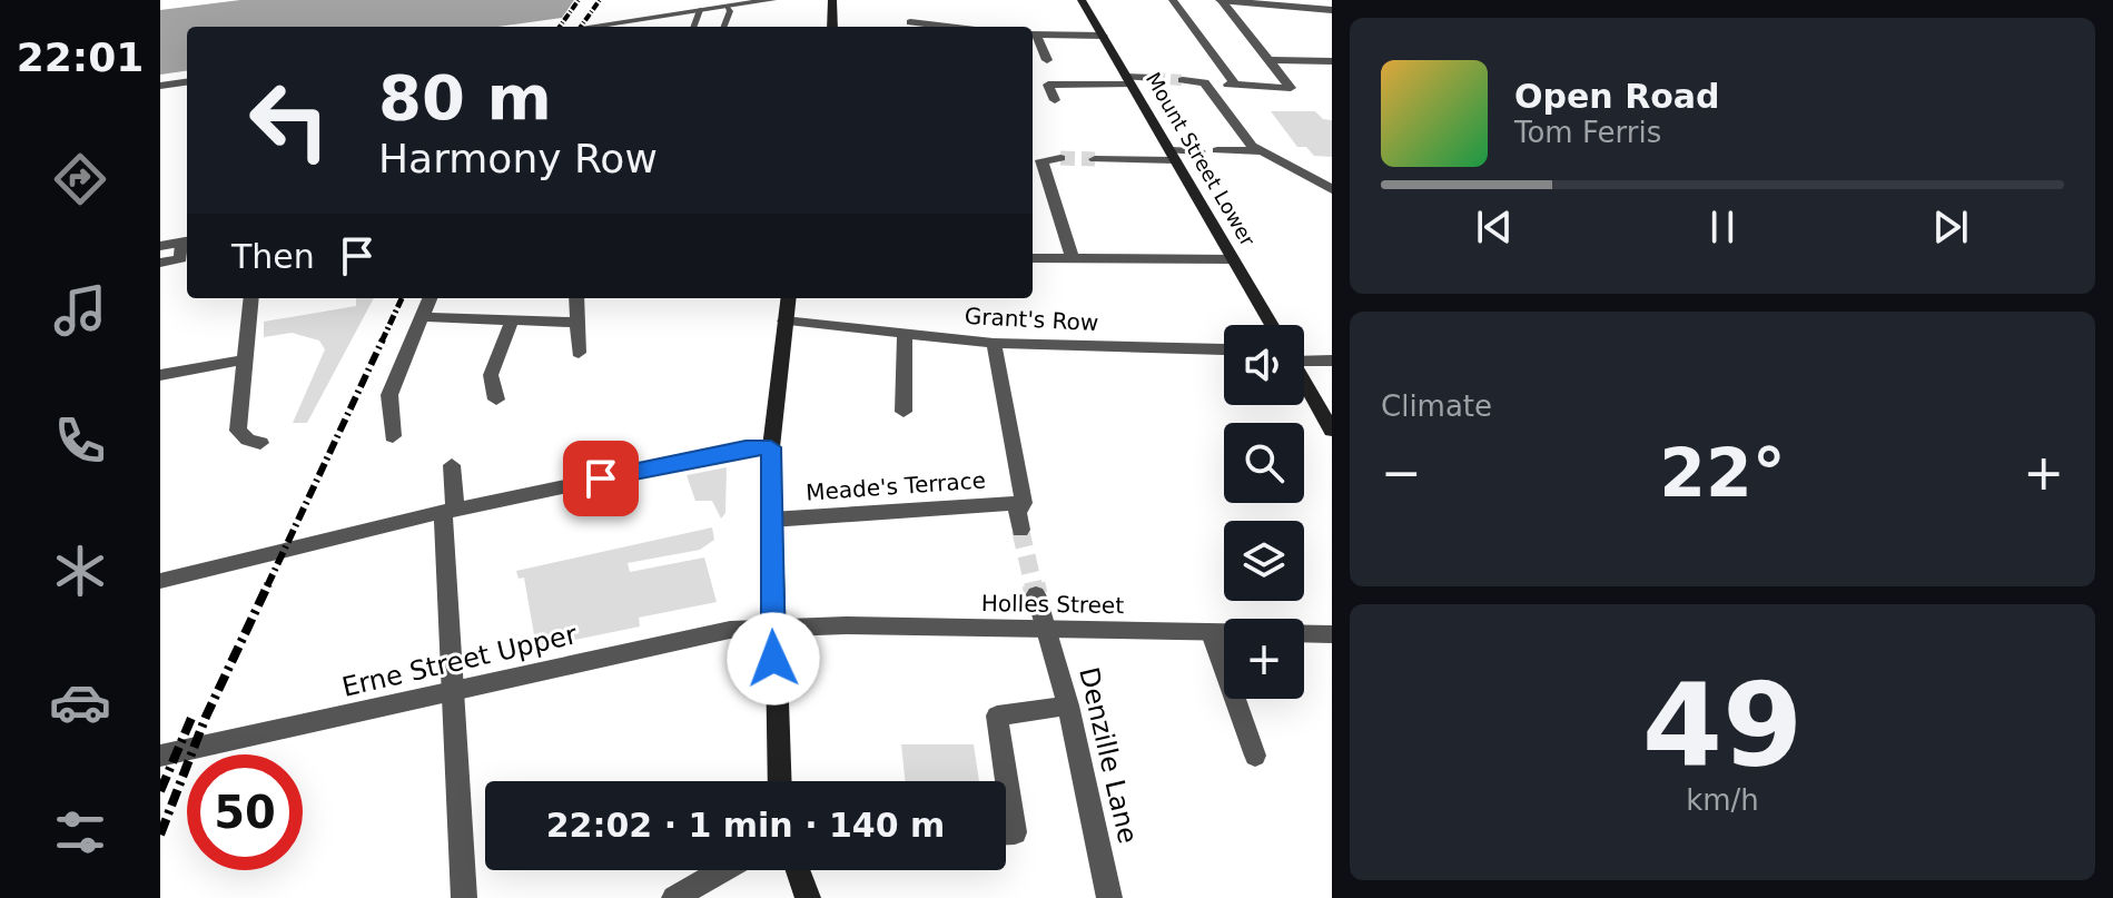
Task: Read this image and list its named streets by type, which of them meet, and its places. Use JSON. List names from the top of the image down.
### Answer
{
  "streets": {
    "main road": ["Mount Street Lower"],
    "street": [
      "Grant's Row",
      "Meade's Terrace",
      "Holles Street",
      "Erne Street Upper",
      "Denzille Lane"
    ]
  },
  "crossings": [
    ["Holles Street", "Erne Street Upper"],
    ["Holles Street", "Denzille Lane"]
  ],
  "page": {
    "tabs": "22:01",
    "turn": ["80 m", "Harmony Row"],
    "song": ["Open Road", "Tom Ferris"],
    "then": "Then",
    "tile": [
      "Climate",
      ["49", "km/h"]
    ],
    "map_buttons": "+",
    "heat": ["−", "22°", "+"],
    "limit": "50",
    "trip": "22:02 · 1 min · 140 m"
  }
}
